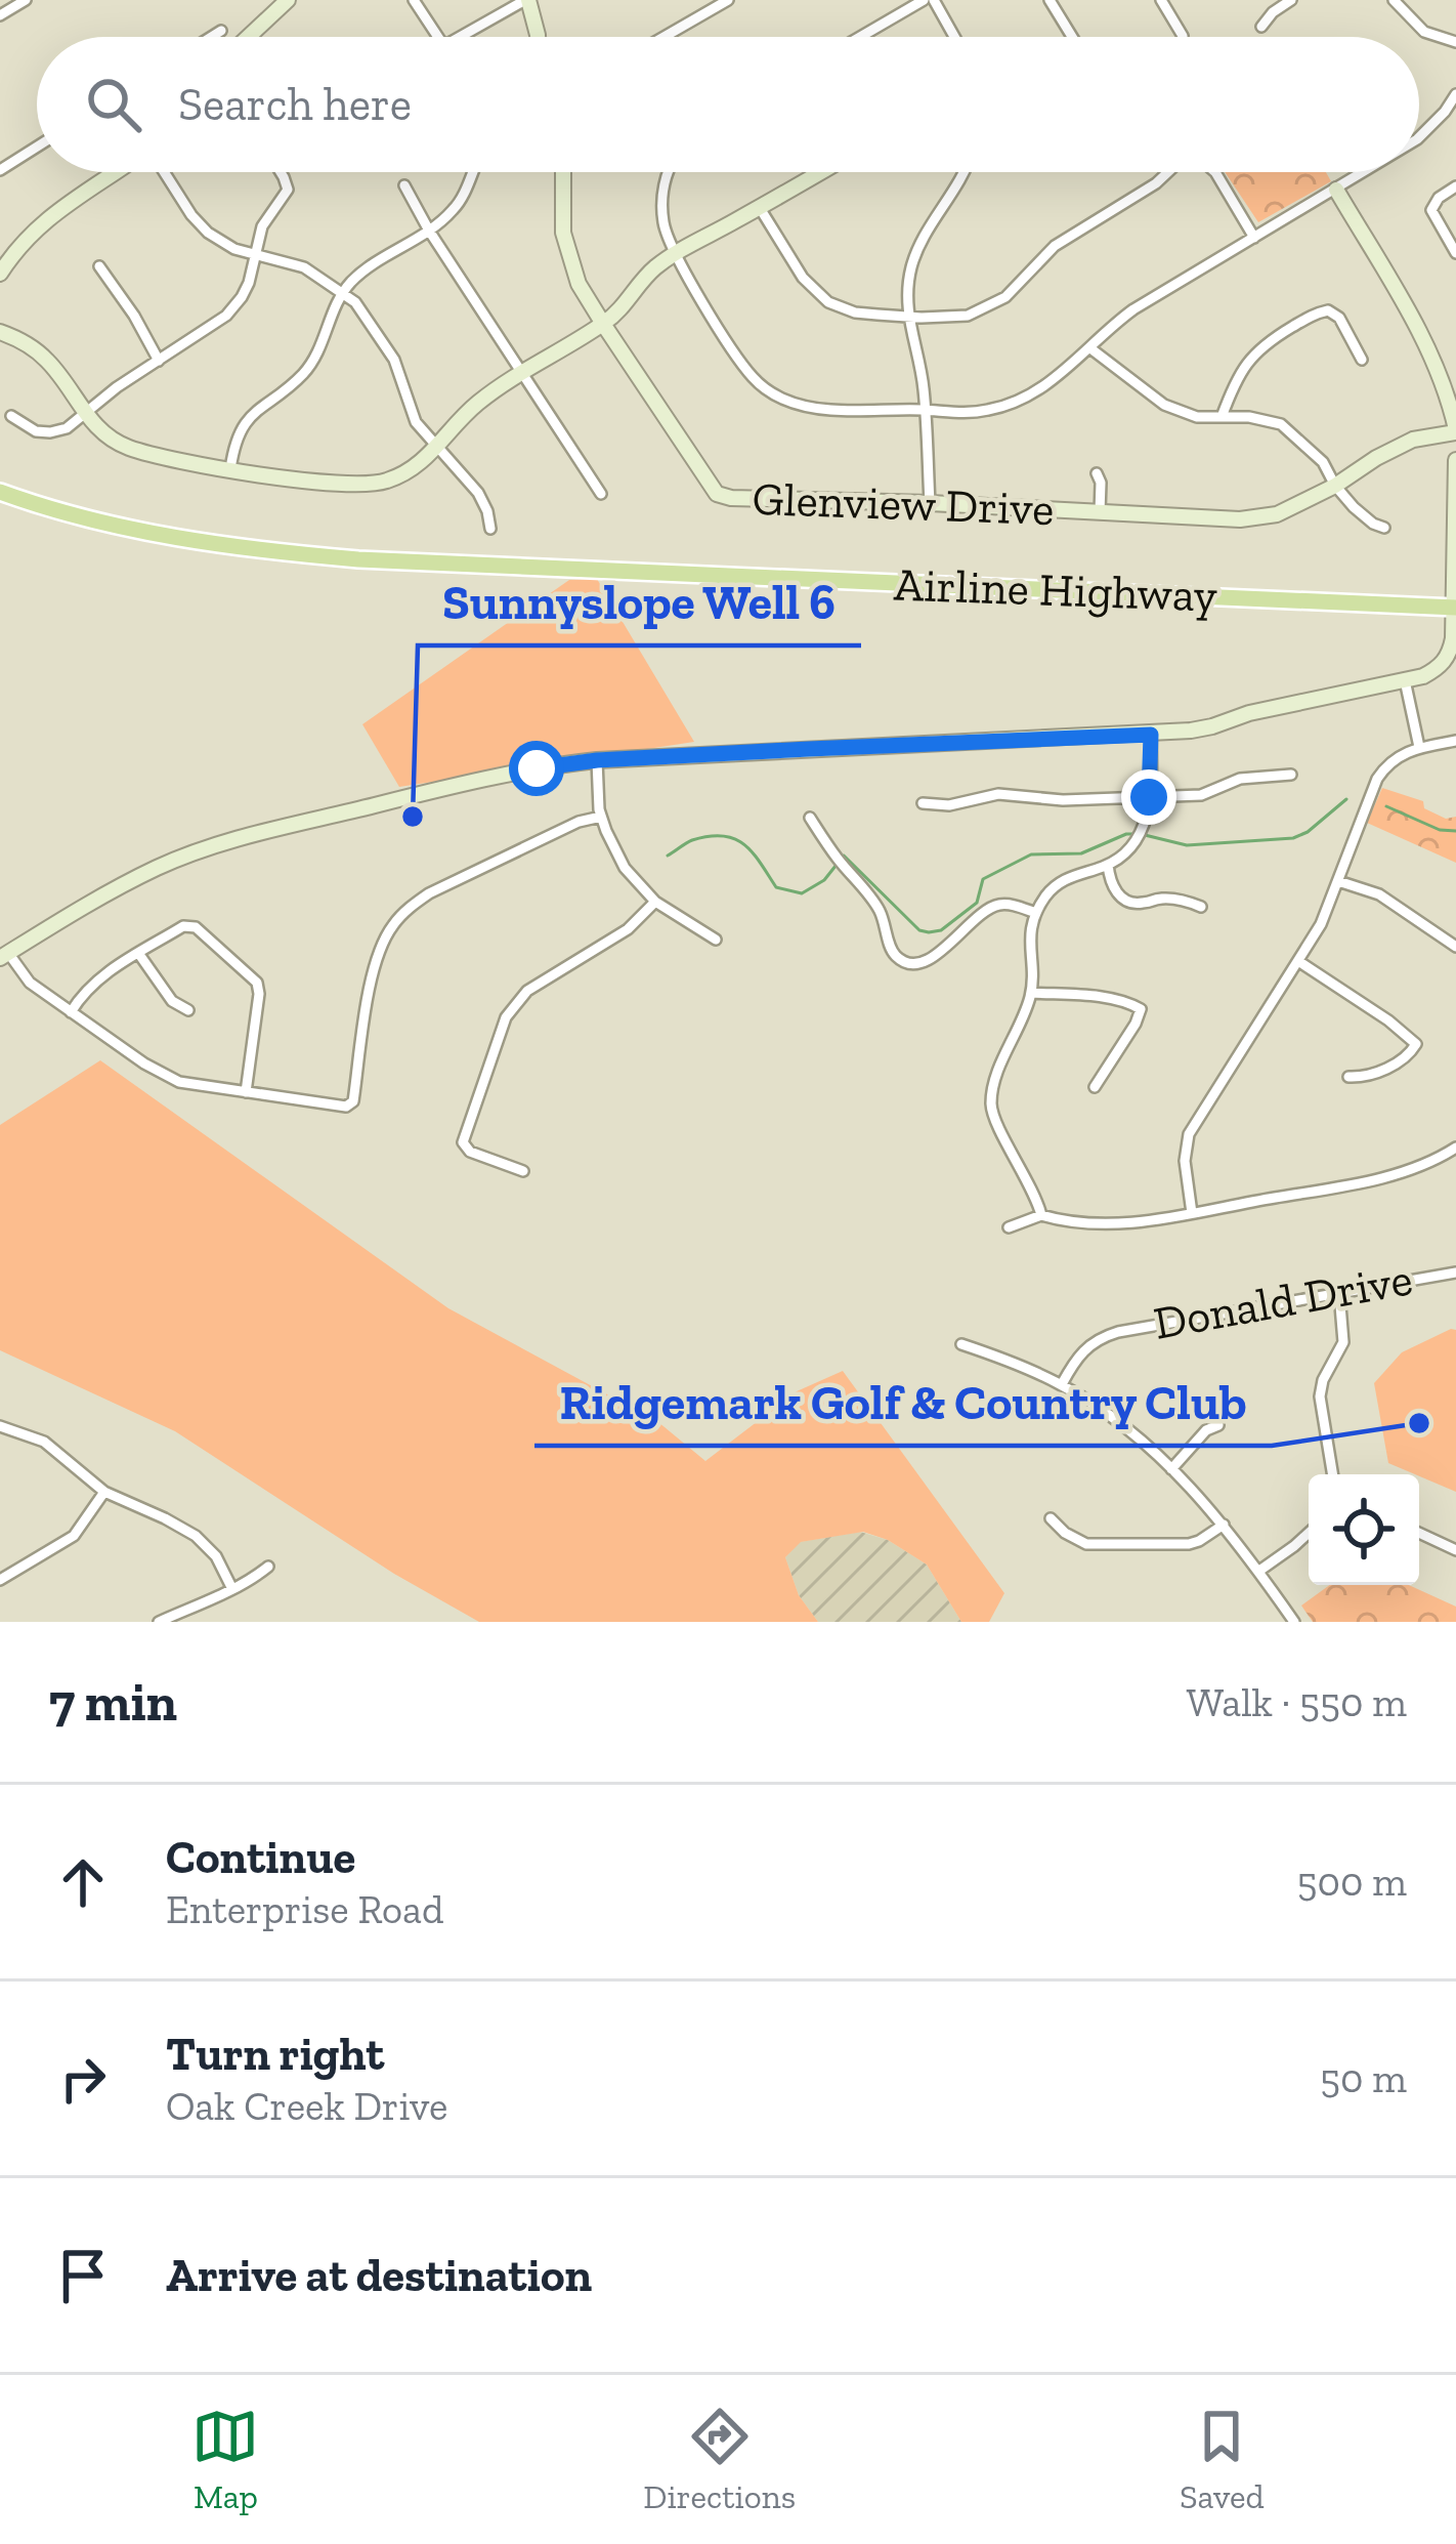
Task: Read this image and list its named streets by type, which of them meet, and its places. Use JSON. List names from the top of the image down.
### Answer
{
  "streets": {
    "main road": ["Airline Highway"],
    "street": ["Glenview Drive", "Donald Drive"]
  },
  "places": ["Sunnyslope Well 6", "Ridgemark Golf & Country Club"],
  "page": {
    "search": "Search here",
    "heading": ["7 min", "Walk · 550 m"],
    "list": [
      ["Continue", "Enterprise Road", "500 m"],
      ["Turn right", "Oak Creek Drive", "50 m"],
      "Arrive at destination"
    ],
    "nav": ["Map", "Directions", "Saved"]
  }
}
